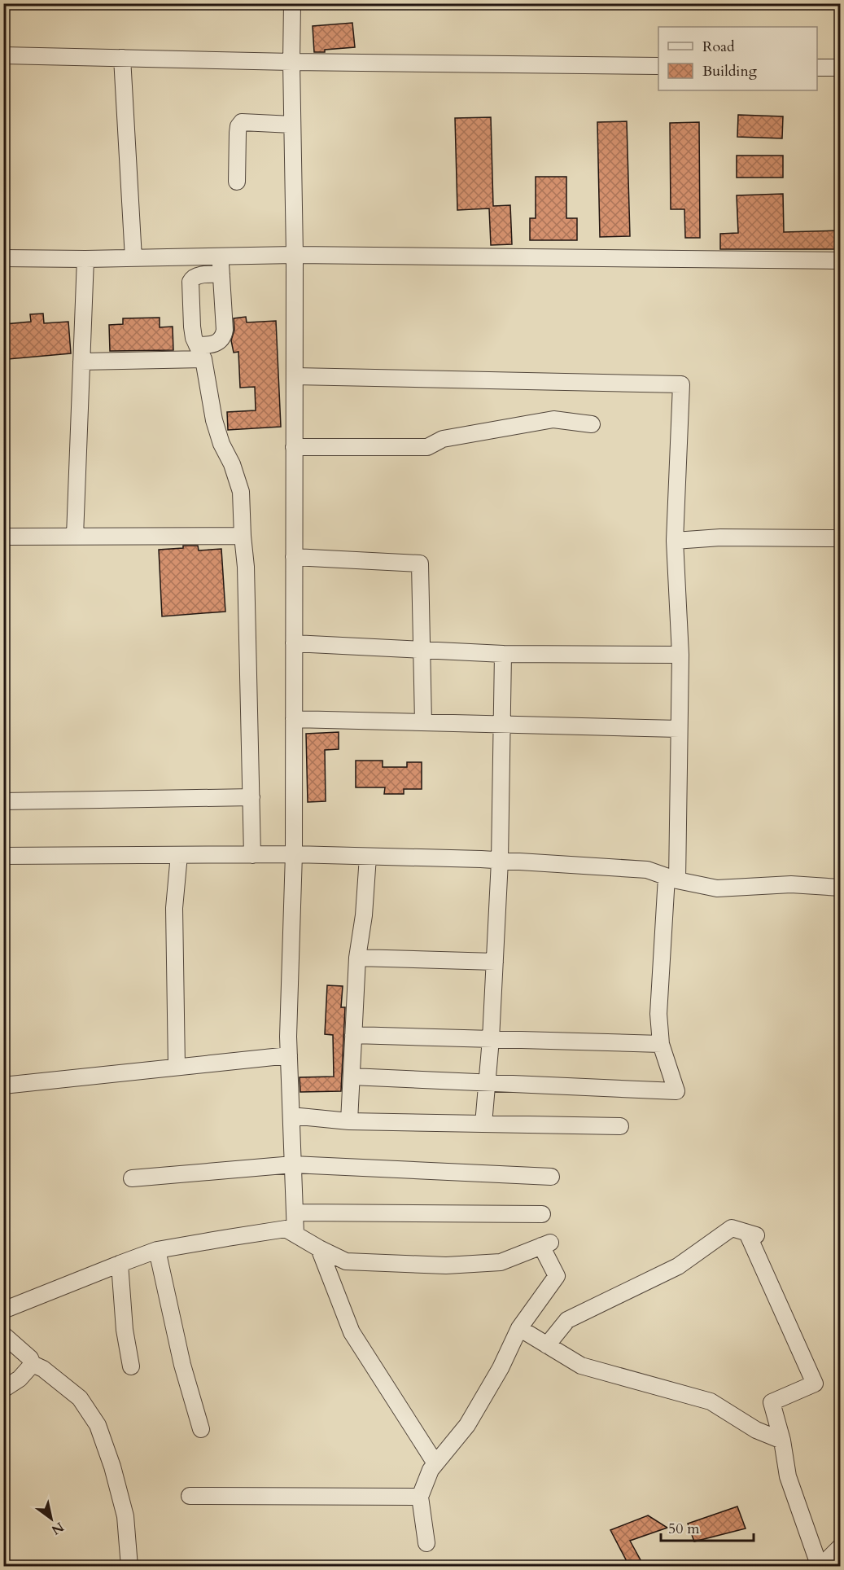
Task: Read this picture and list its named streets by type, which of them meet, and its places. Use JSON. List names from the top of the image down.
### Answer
{
  "legend": ["Road", "Building"],
  "scale_bar": "50 m",
  "north": "bottom right"
}
